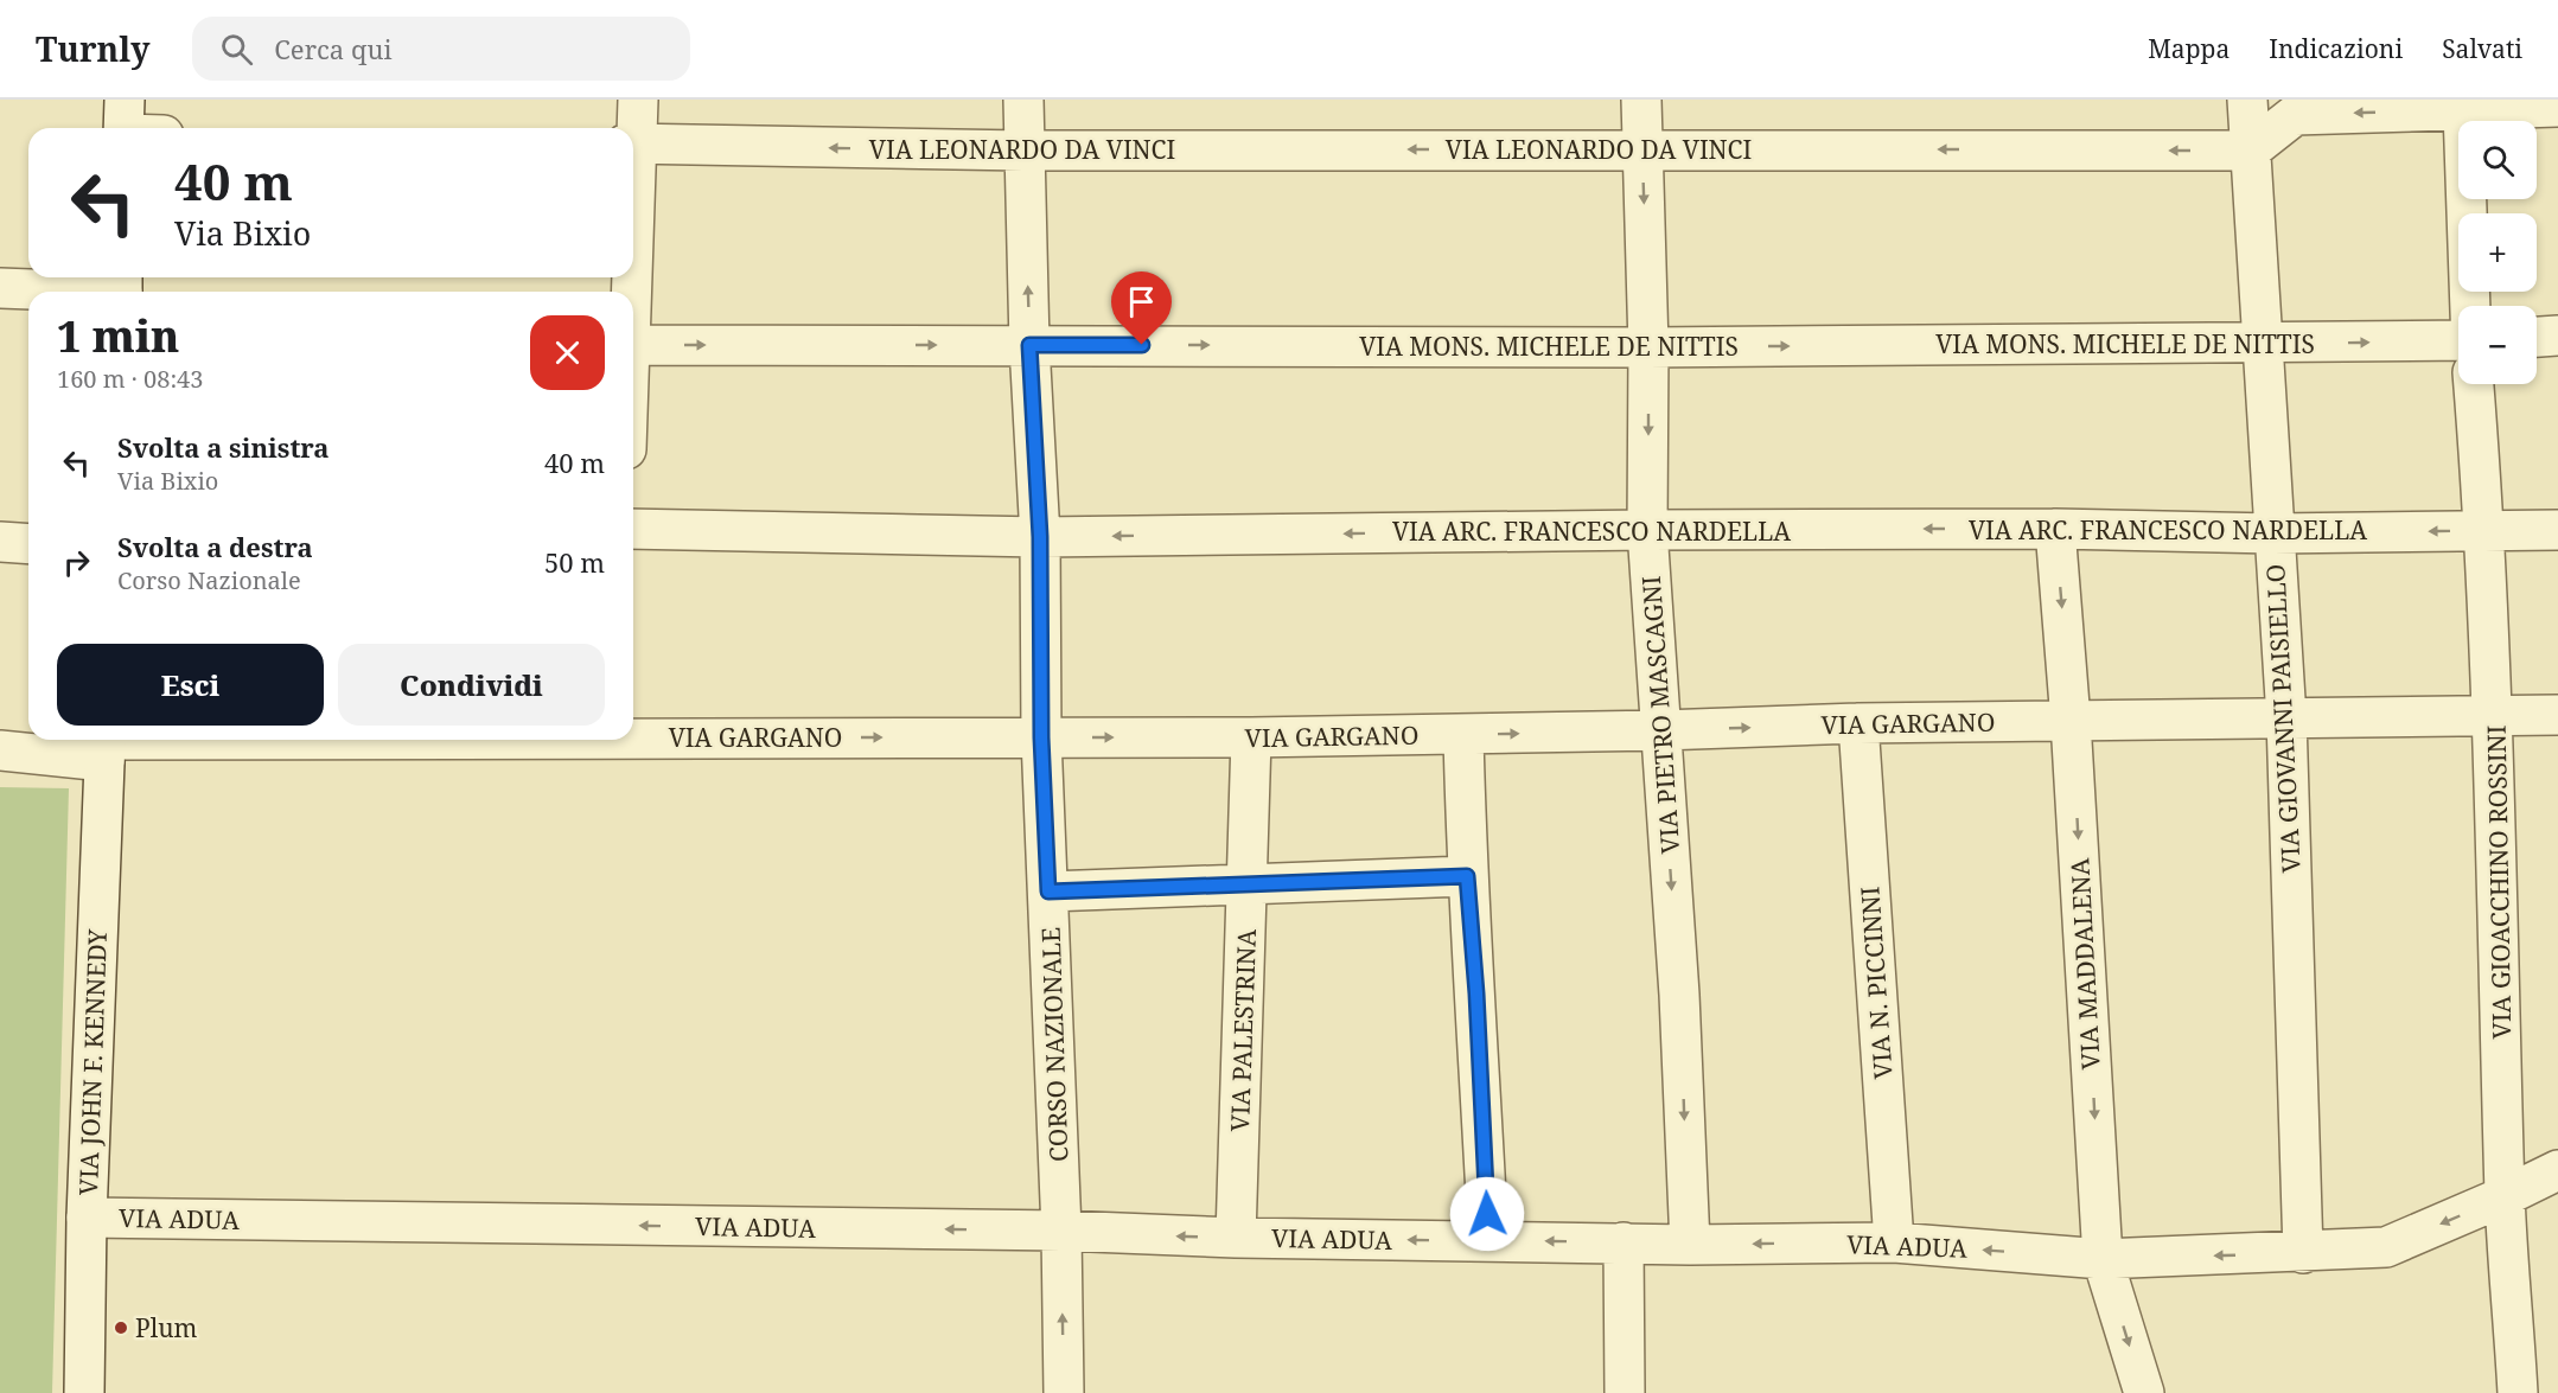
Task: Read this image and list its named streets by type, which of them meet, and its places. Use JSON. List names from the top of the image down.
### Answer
{
  "streets": {
    "street": [
      "VIA LEONARDO DA VINCI",
      "VIA MONS. MICHELE DE NITTIS",
      "VIA ARC. FRANCESCO NARDELLA",
      "VIA PIETRO MASCAGNI",
      "VIA GIOVANNI PAISIELLO",
      "VIA GARGANO",
      "VIA GIOACCHINO ROSSINI",
      "VIA MADDALENA",
      "VIA N. PICCINNI",
      "VIA PALESTRINA",
      "CORSO NAZIONALE",
      "VIA JOHN F. KENNEDY",
      "VIA ADUA"
    ]
  },
  "crossings": [
    ["VIA LEONARDO DA VINCI", "VIA PIETRO MASCAGNI"],
    ["VIA LEONARDO DA VINCI", "VIA GIOVANNI PAISIELLO"],
    ["VIA LEONARDO DA VINCI", "CORSO NAZIONALE"],
    ["VIA MONS. MICHELE DE NITTIS", "VIA PIETRO MASCAGNI"],
    ["VIA MONS. MICHELE DE NITTIS", "VIA GIOVANNI PAISIELLO"],
    ["VIA MONS. MICHELE DE NITTIS", "CORSO NAZIONALE"],
    ["VIA ARC. FRANCESCO NARDELLA", "VIA PIETRO MASCAGNI"],
    ["VIA ARC. FRANCESCO NARDELLA", "VIA GIOVANNI PAISIELLO"],
    ["VIA ARC. FRANCESCO NARDELLA", "VIA GIOACCHINO ROSSINI"],
    ["VIA ARC. FRANCESCO NARDELLA", "VIA MADDALENA"],
    ["VIA ARC. FRANCESCO NARDELLA", "CORSO NAZIONALE"],
    ["VIA PIETRO MASCAGNI", "VIA GARGANO"],
    ["VIA PIETRO MASCAGNI", "VIA ADUA"],
    ["VIA GIOVANNI PAISIELLO", "VIA GARGANO"],
    ["VIA GIOVANNI PAISIELLO", "VIA ADUA"],
    ["VIA GARGANO", "VIA GIOACCHINO ROSSINI"],
    ["VIA GARGANO", "VIA MADDALENA"],
    ["VIA GARGANO", "VIA N. PICCINNI"],
    ["VIA GARGANO", "VIA PALESTRINA"],
    ["VIA GARGANO", "CORSO NAZIONALE"],
    ["VIA GARGANO", "VIA JOHN F. KENNEDY"],
    ["VIA GIOACCHINO ROSSINI", "VIA ADUA"],
    ["VIA MADDALENA", "VIA ADUA"],
    ["VIA N. PICCINNI", "VIA ADUA"],
    ["VIA PALESTRINA", "VIA ADUA"],
    ["CORSO NAZIONALE", "VIA ADUA"],
    ["VIA JOHN F. KENNEDY", "VIA ADUA"]
  ],
  "one_way": [
    "VIA LEONARDO DA VINCI",
    "VIA MONS. MICHELE DE NITTIS",
    "VIA ARC. FRANCESCO NARDELLA",
    "VIA GARGANO",
    "VIA MADDALENA",
    "VIA ADUA"
  ],
  "places": ["Plum"],
  "page": {
    "header": "Turnly",
    "search": "Cerca qui",
    "nav": ["Mappa", "Indicazioni", "Salvati"],
    "map_buttons": ["+", "−"],
    "turn": ["40 m", "Via Bixio"],
    "heading": ["1 min", "160 m · 08:43"],
    "list": [
      {
        "name": "Svolta a sinistra",
        "note": "Via Bixio",
        "value": "40 m"
      },
      {
        "name": "Svolta a destra",
        "note": "Corso Nazionale",
        "value": "50 m"
      }
    ],
    "buttons": ["Esci", "Condividi"]
  }
}
